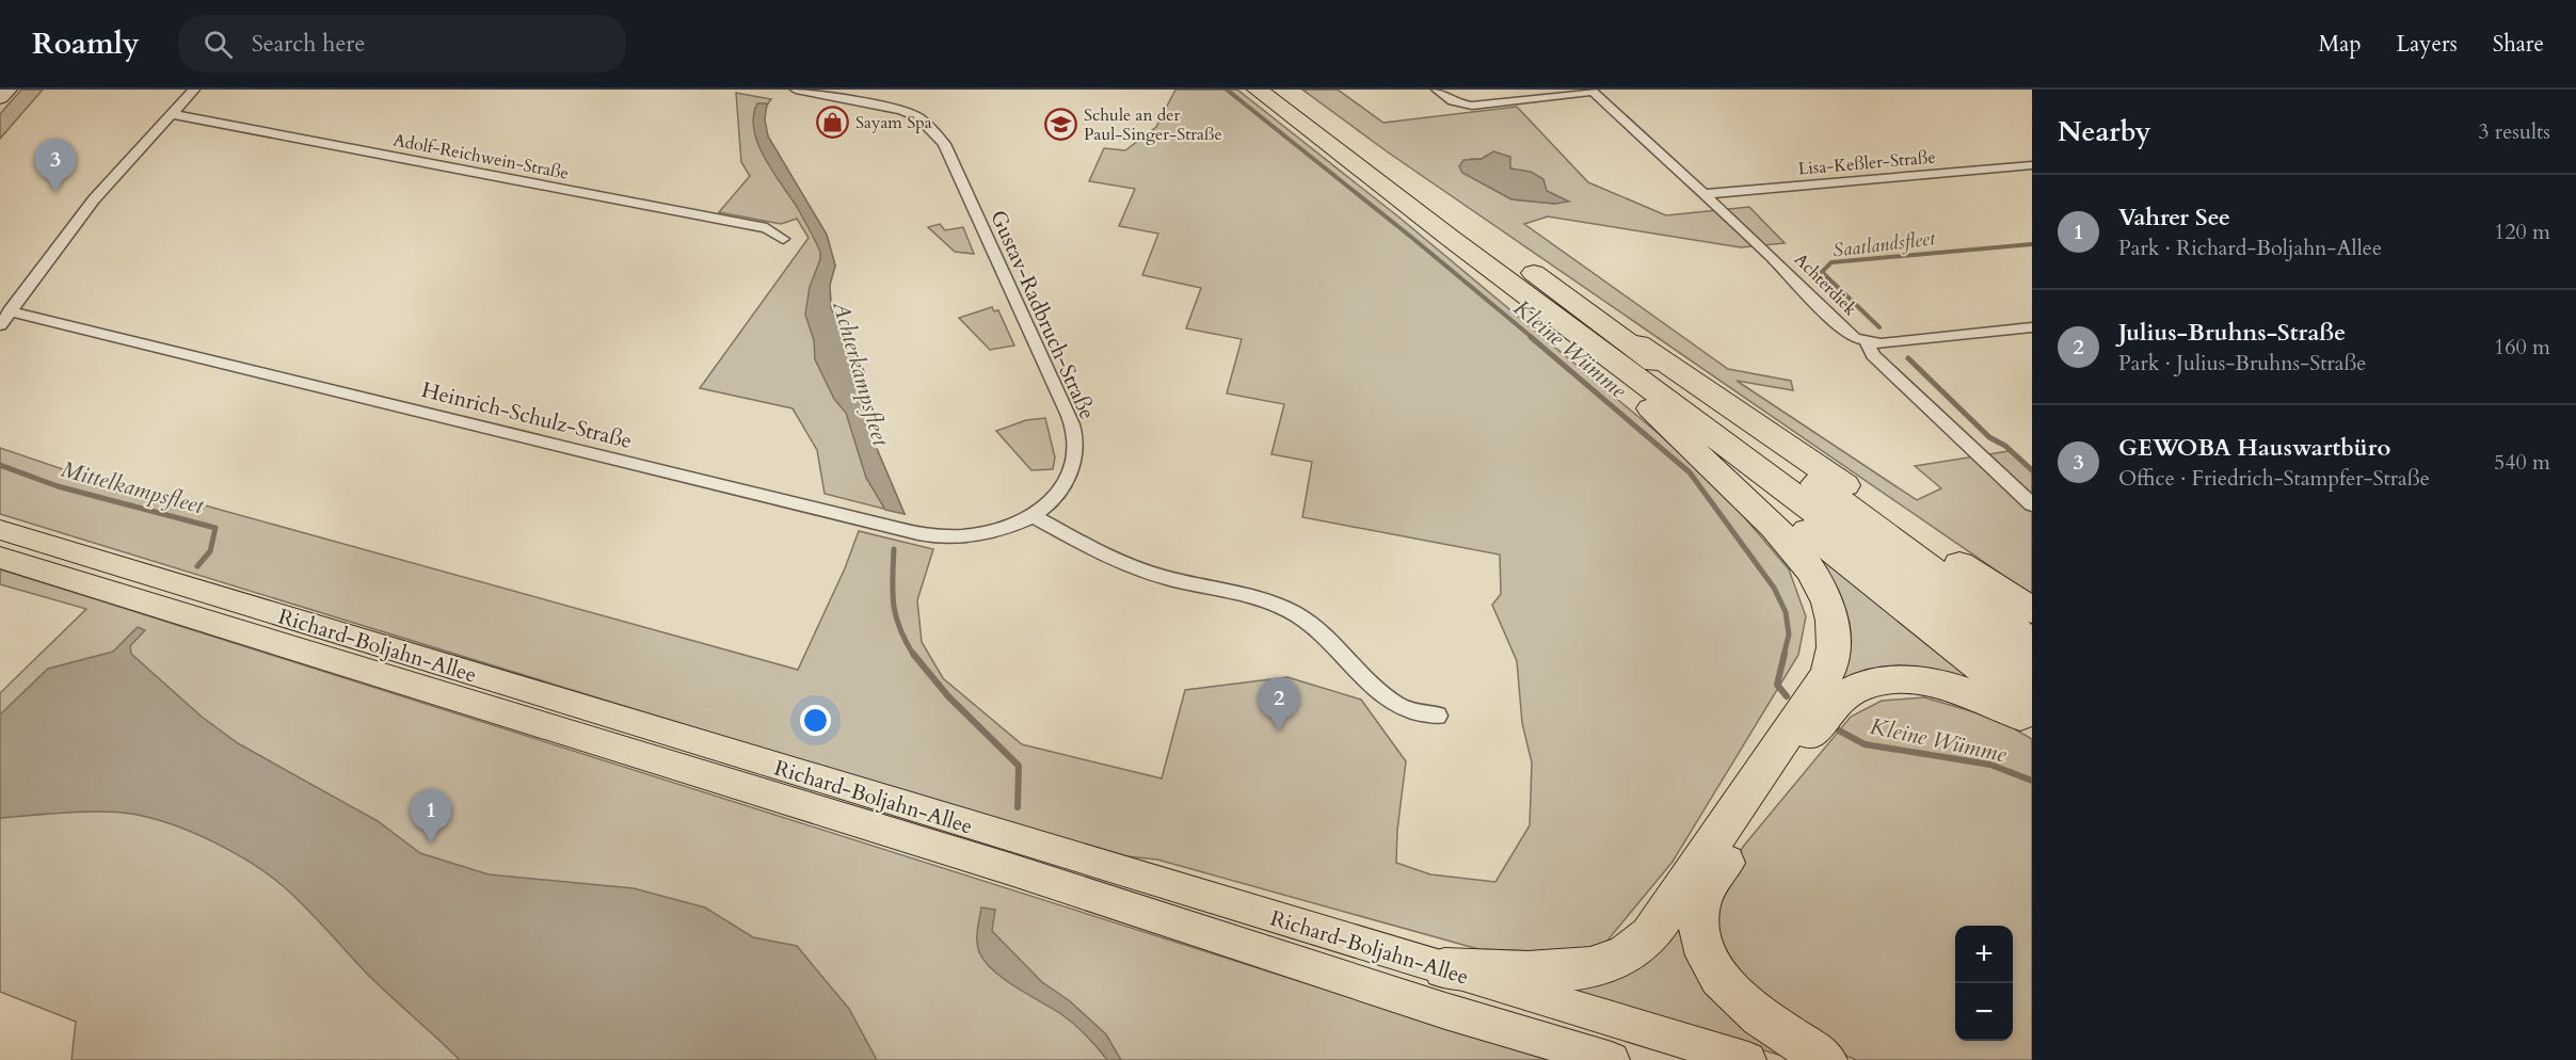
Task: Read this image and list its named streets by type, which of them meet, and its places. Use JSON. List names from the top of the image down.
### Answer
{
  "streets": {
    "main road": ["Richard-Boljahn-Allee"],
    "street": [
      "Adolf-Reichwein-Straße",
      "Lisa-Keßler-Straße",
      "Achterdiek",
      "Gustav-Radbruch-Straße",
      "Heinrich-Schulz-Straße"
    ]
  },
  "crossings": [
    ["Lisa-Keßler-Straße", "Achterdiek"],
    ["Gustav-Radbruch-Straße", "Heinrich-Schulz-Straße"]
  ],
  "water": [
    "Saatlandsfleet",
    "Kleine Wümme",
    "Achterkampsfleet",
    "Mittelkampsfleet"
  ],
  "places": {
    "shop": ["Sayam Spa"],
    "school or university": ["Schule an der Paul-Singer-Straße"]
  },
  "page": {
    "header": "Roamly",
    "search": "Search here",
    "nav": ["Map", "Layers", "Share"],
    "heading": ["Nearby", "3 results"],
    "pins": ["3", "2", "1"],
    "list": [
      {
        "mark": "1",
        "name": "Vahrer See",
        "note": "Park · Richard-Boljahn-Allee",
        "value": "120 m"
      },
      {
        "mark": "2",
        "name": "Julius-Bruhns-Straße",
        "note": "Park · Julius-Bruhns-Straße",
        "value": "160 m"
      },
      {
        "mark": "3",
        "name": "GEWOBA Hauswartbüro",
        "note": "Office · Friedrich-Stampfer-Straße",
        "value": "540 m"
      }
    ],
    "map_buttons": ["+", "−"]
  }
}
